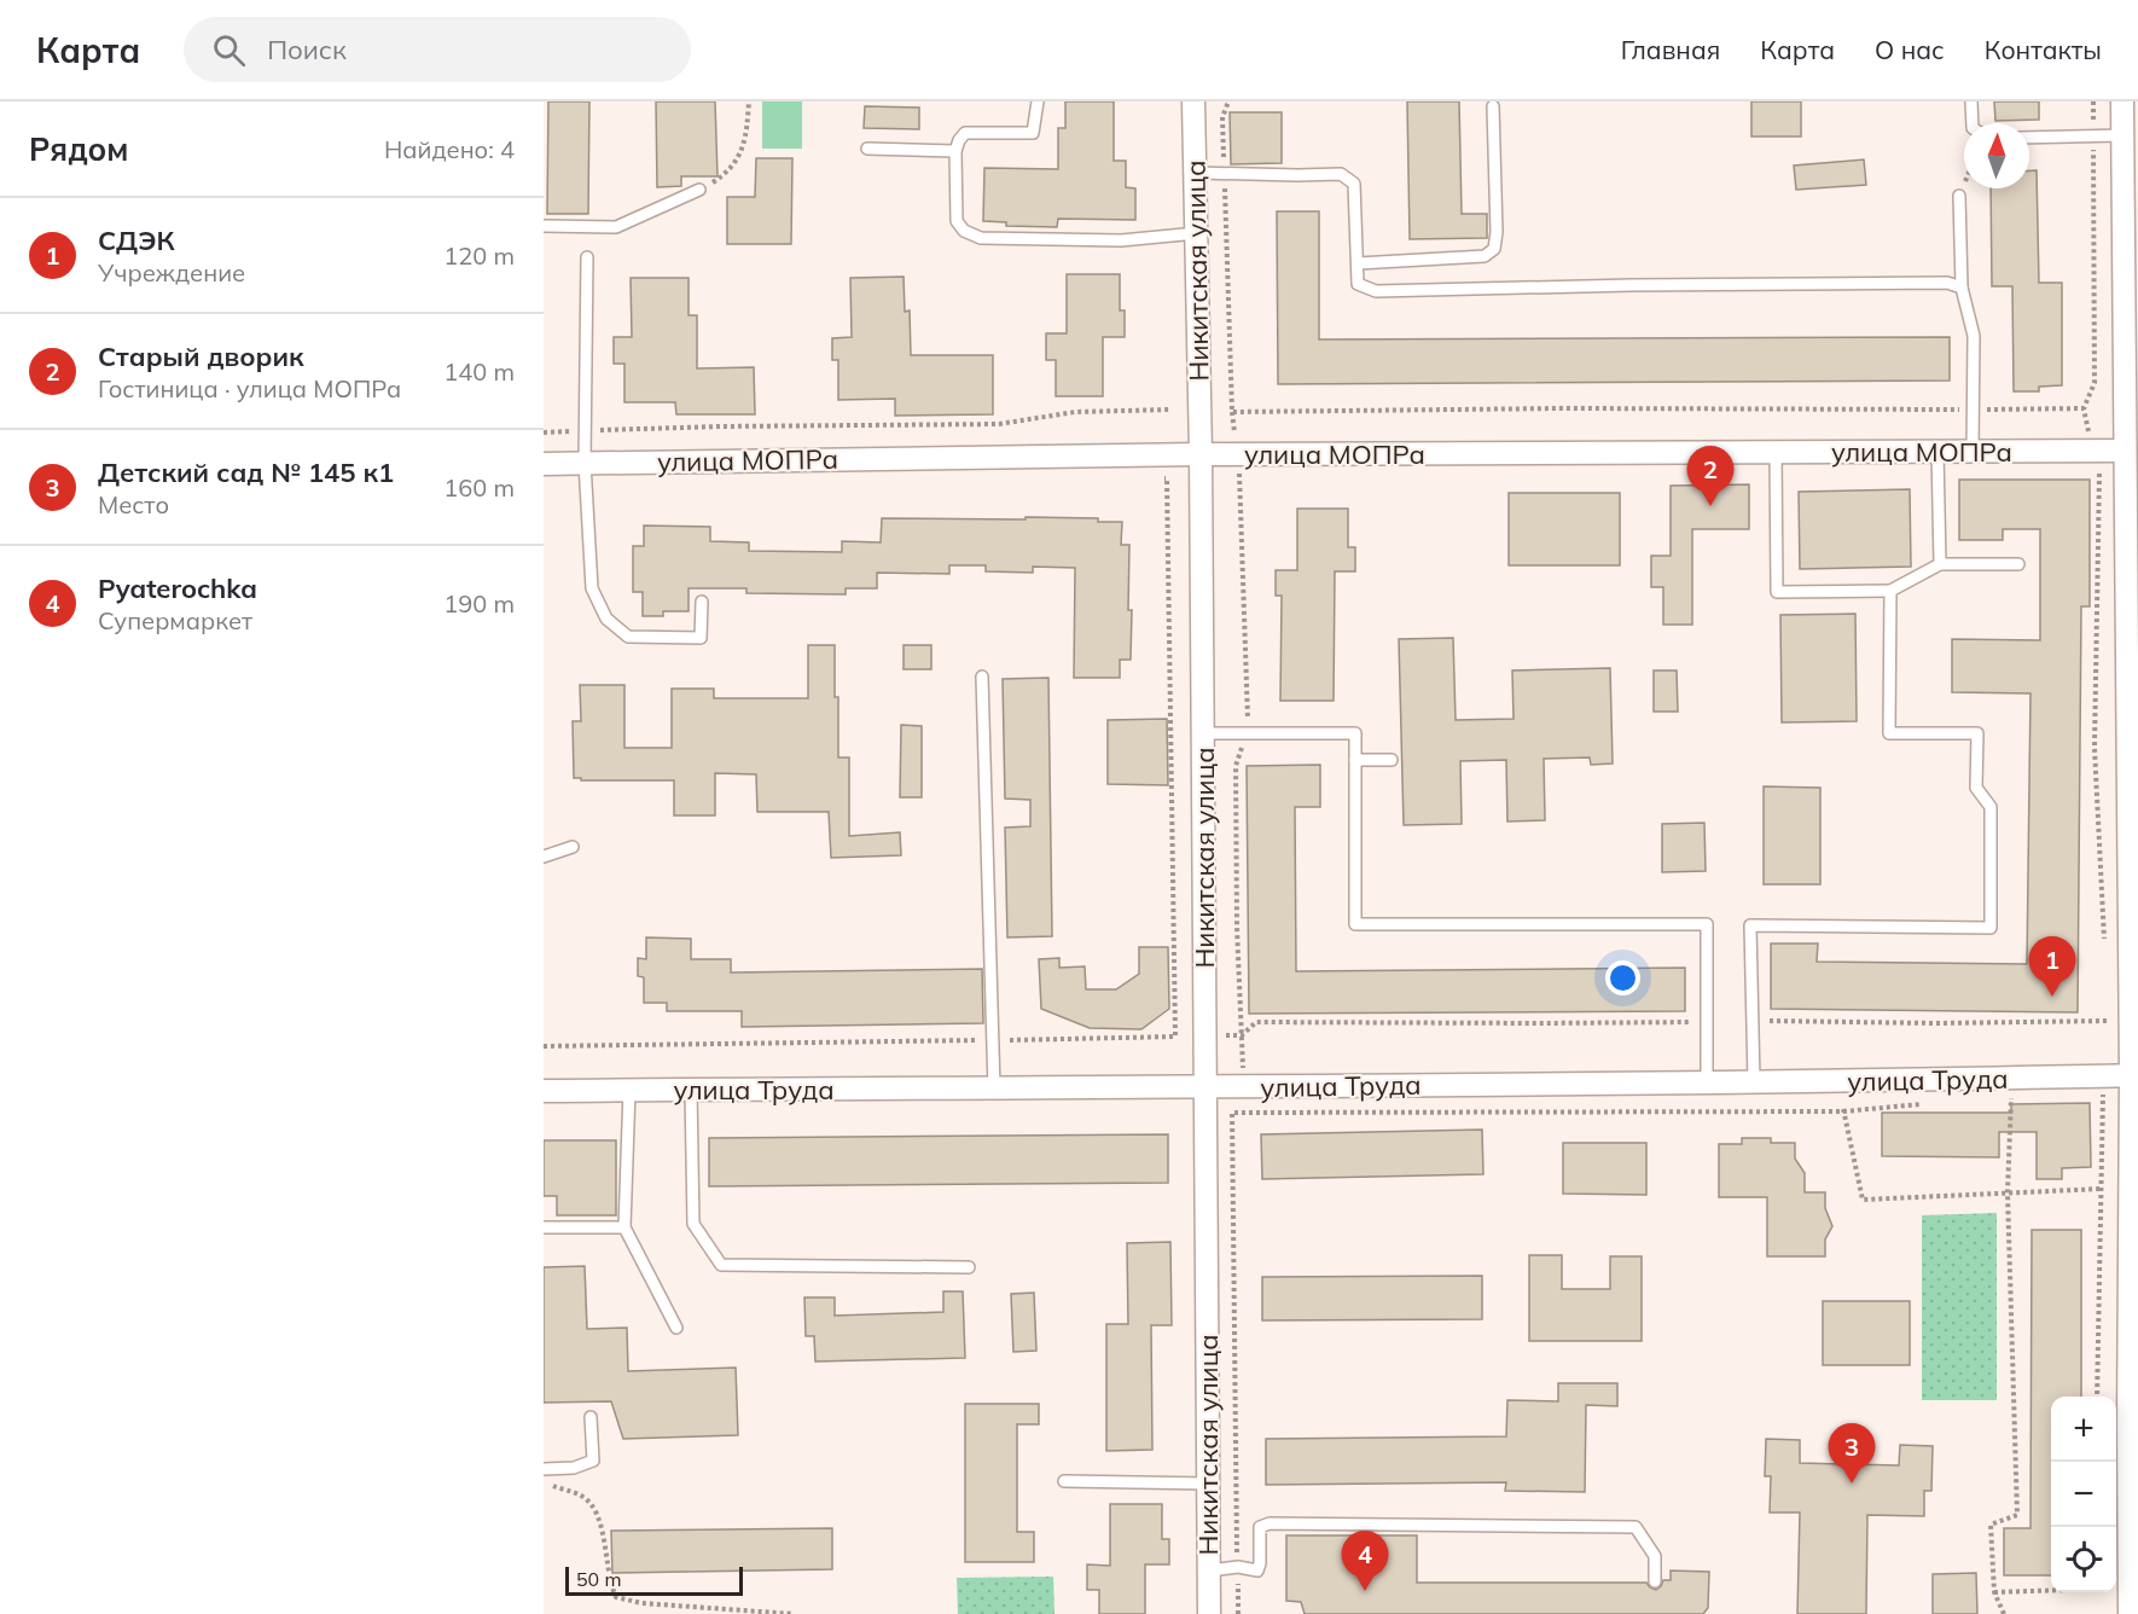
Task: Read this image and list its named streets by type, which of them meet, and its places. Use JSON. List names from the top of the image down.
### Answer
{
  "streets": {
    "street": ["Никитская улица", "улица МОПРа", "улица Труда"]
  },
  "crossings": [
    ["Никитская улица", "улица МОПРа"],
    ["Никитская улица", "улица Труда"]
  ],
  "scale_bar": "50 m",
  "north": "top",
  "page": {
    "header": "Карта",
    "search": "Поиск",
    "nav": [
      "Главная",
      "Карта",
      "О нас",
      "Контакты"
    ],
    "heading": ["Рядом", "Найдено: 4"],
    "list": [
      {
        "mark": "1",
        "name": "СДЭК",
        "note": "Учреждение",
        "value": "120 m"
      },
      {
        "mark": "2",
        "name": "Старый дворик",
        "note": "Гостиница · улица МОПРа",
        "value": "140 m"
      },
      {
        "mark": "3",
        "name": "Детский сад № 145 к1",
        "note": "Место",
        "value": "160 m"
      },
      {
        "mark": "4",
        "name": "Pyaterochka",
        "note": "Супермаркет",
        "value": "190 m"
      }
    ],
    "pins": [
      "2",
      "1",
      "3",
      "4"
    ],
    "map_buttons": ["+", "−"],
    "scale": "50 m"
  }
}
